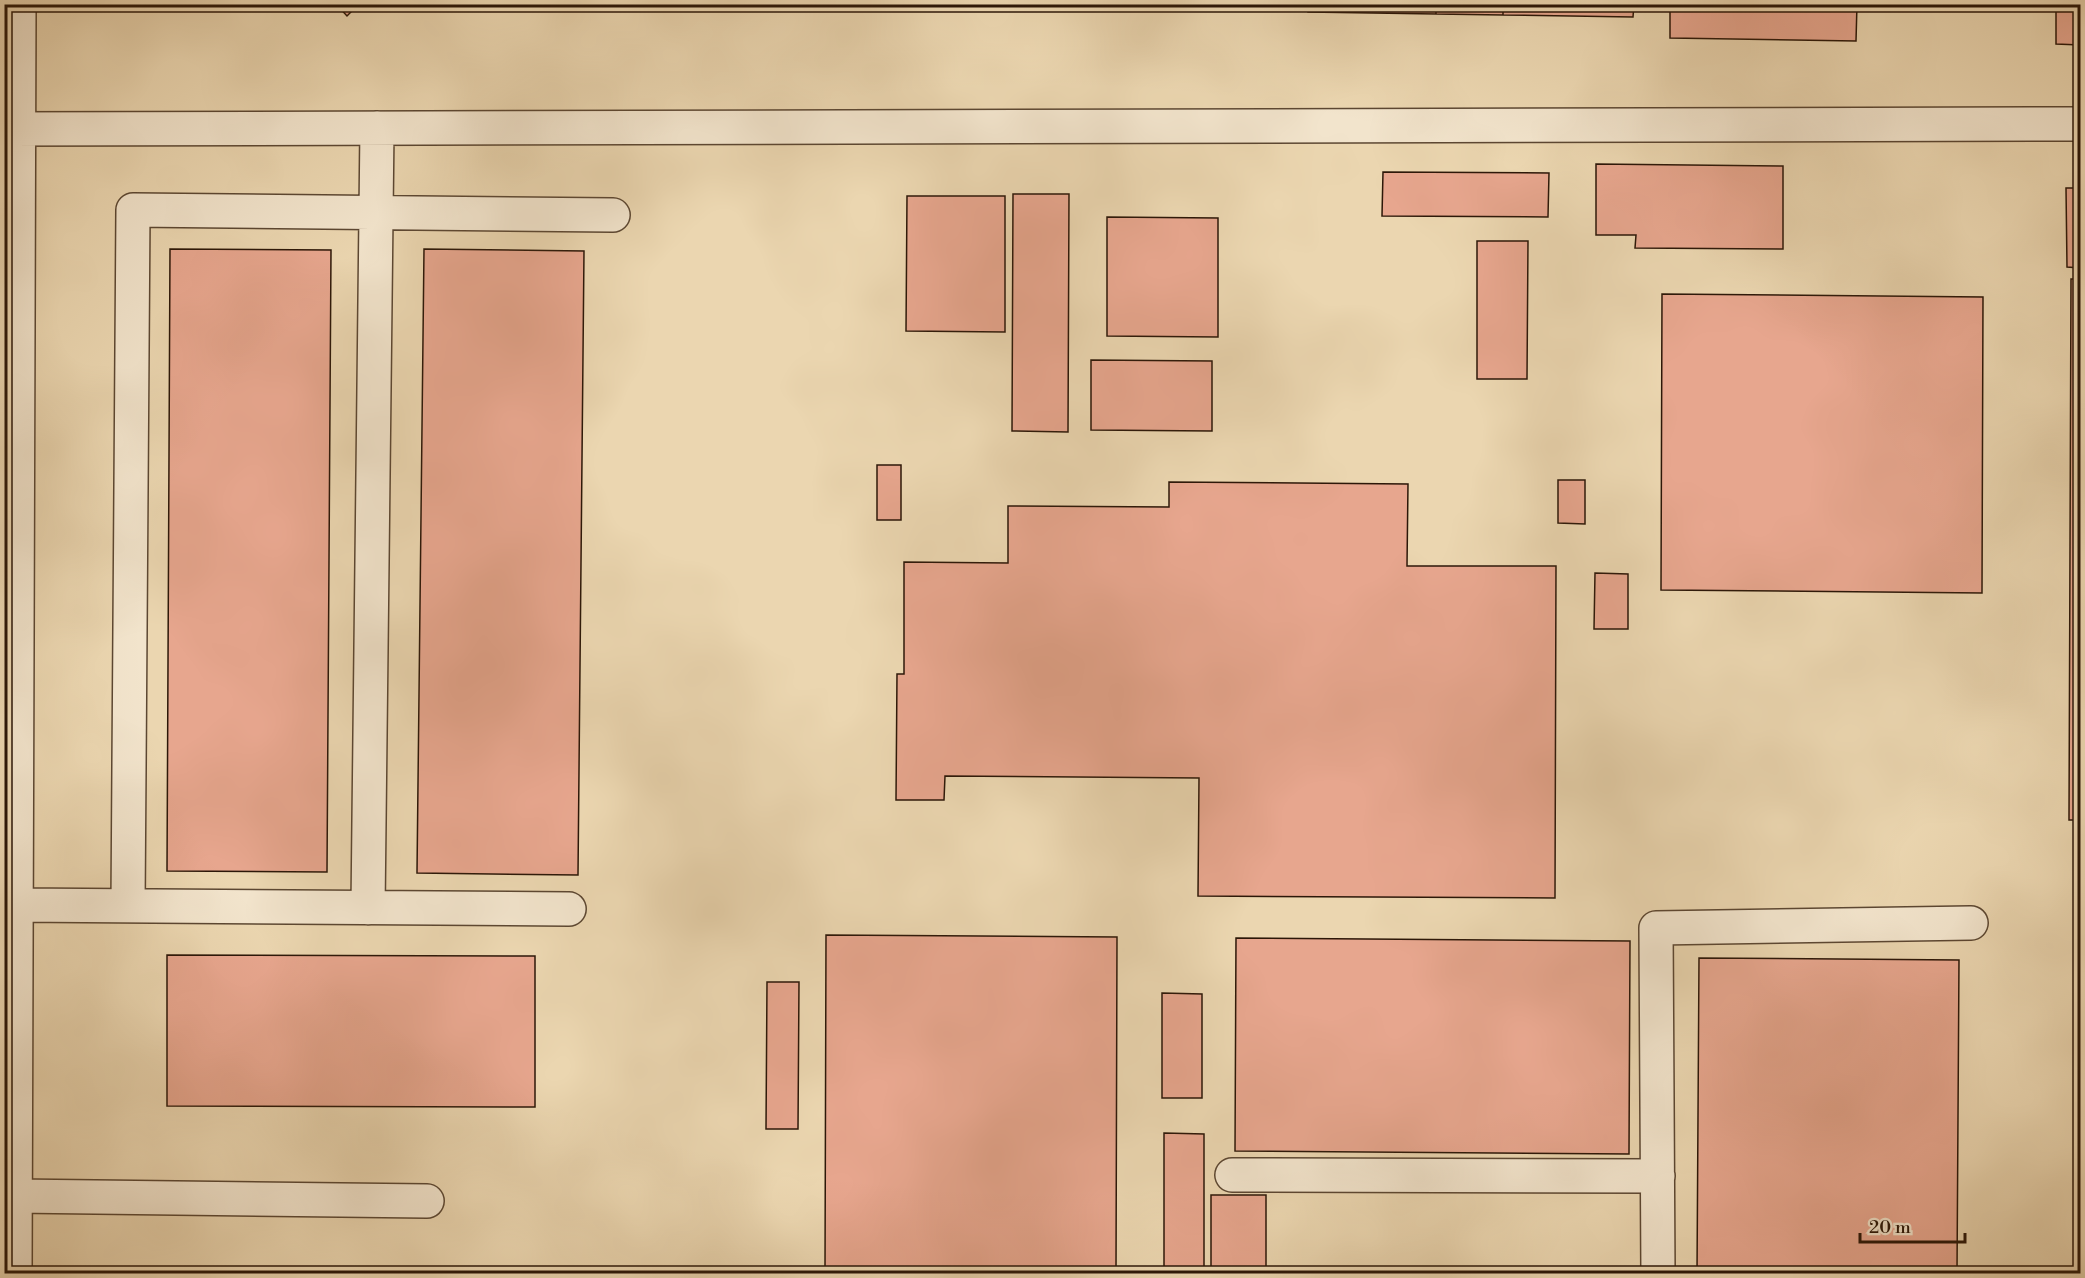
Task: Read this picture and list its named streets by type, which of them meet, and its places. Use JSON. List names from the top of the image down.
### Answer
{
  "scale_bar": "20 m"
}
